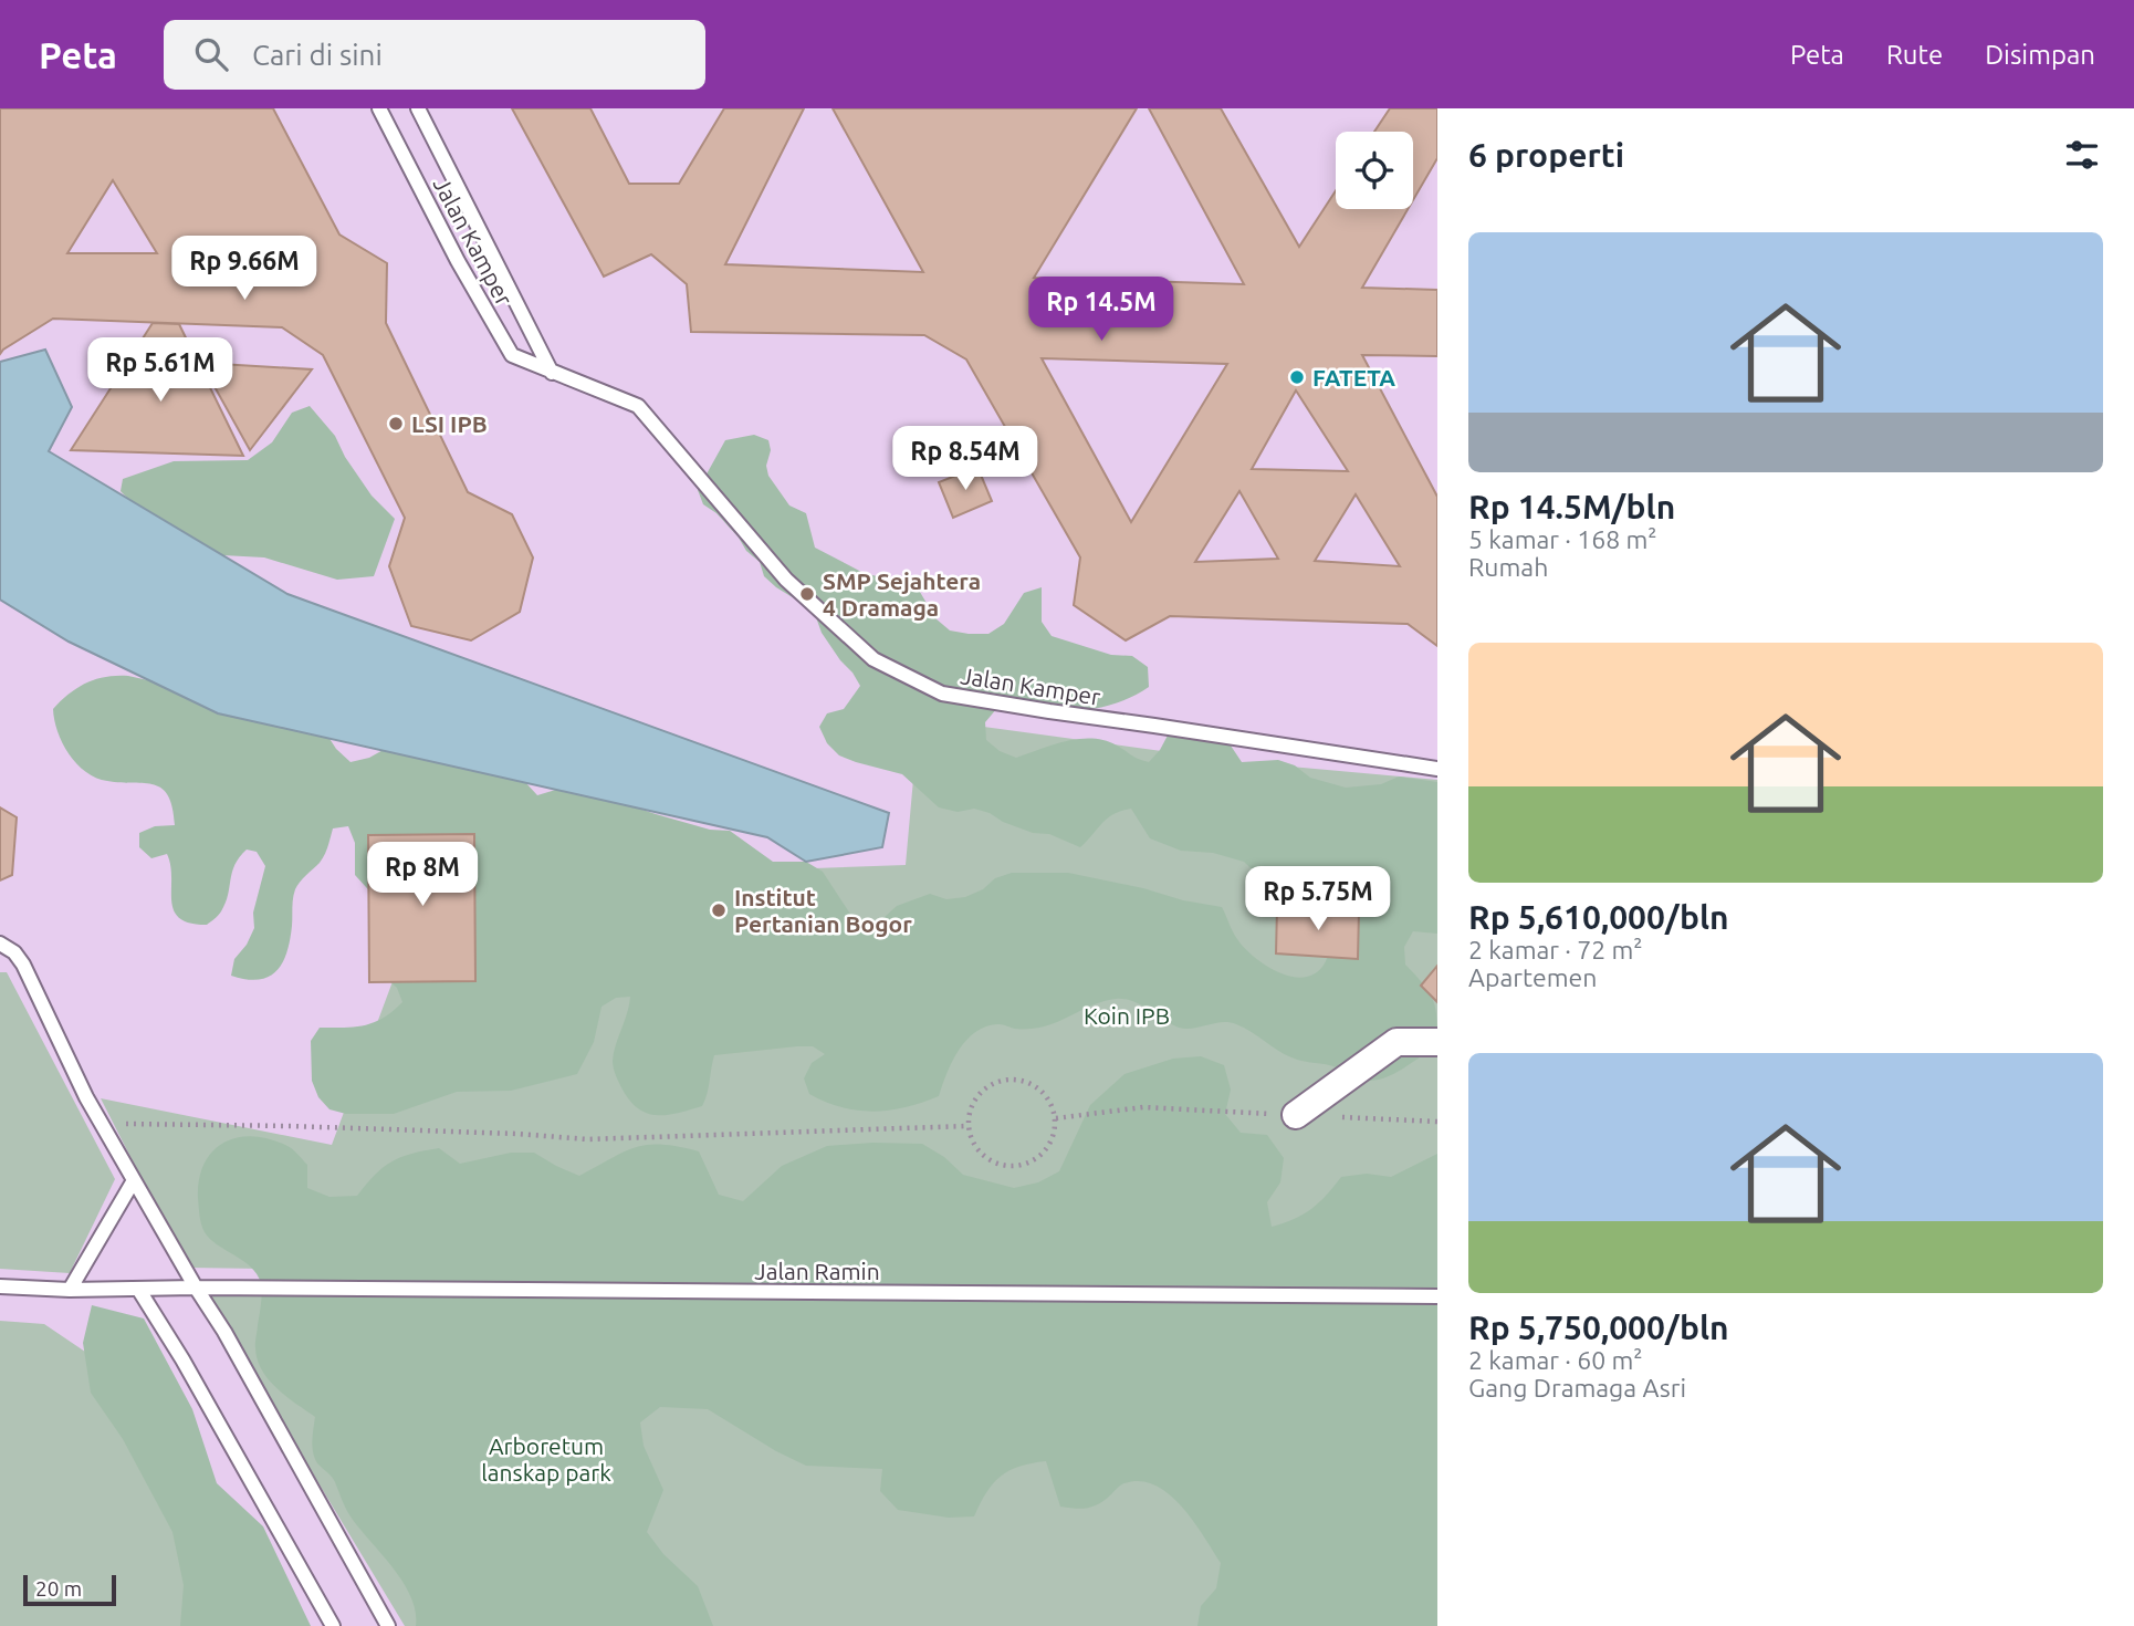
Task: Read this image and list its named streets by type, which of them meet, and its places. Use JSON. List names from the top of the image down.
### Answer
{
  "streets": {
    "lane": ["Jalan Kamper", "Jalan Ramin"]
  },
  "parks": ["Koin IPB", "Arboretum lanskap park"],
  "places": [
    "FATETA",
    "LSI IPB",
    "SMP Sejahtera 4 Dramaga",
    "Institut Pertanian Bogor"
  ],
  "scale_bar": "20 m",
  "page": {
    "header": "Peta",
    "search": "Cari di sini",
    "nav": ["Peta", "Rute", "Disimpan"],
    "heading": "6 properti",
    "list": [
      {
        "name": "Rp 14.5M/bln",
        "note": "5 kamar · 168 m² · Rumah"
      },
      {
        "name": "Rp 5,610,000/bln",
        "note": "2 kamar · 72 m² · Apartemen"
      },
      {
        "name": "Rp 5,750,000/bln",
        "note": "2 kamar · 60 m² · Gang Dramaga Asri"
      }
    ],
    "price": [
      "Rp 9.66M",
      "Rp 14.5M",
      "Rp 5.61M",
      "Rp 8.54M",
      "Rp 8M",
      "Rp 5.75M"
    ],
    "scale": "20 m"
  }
}
